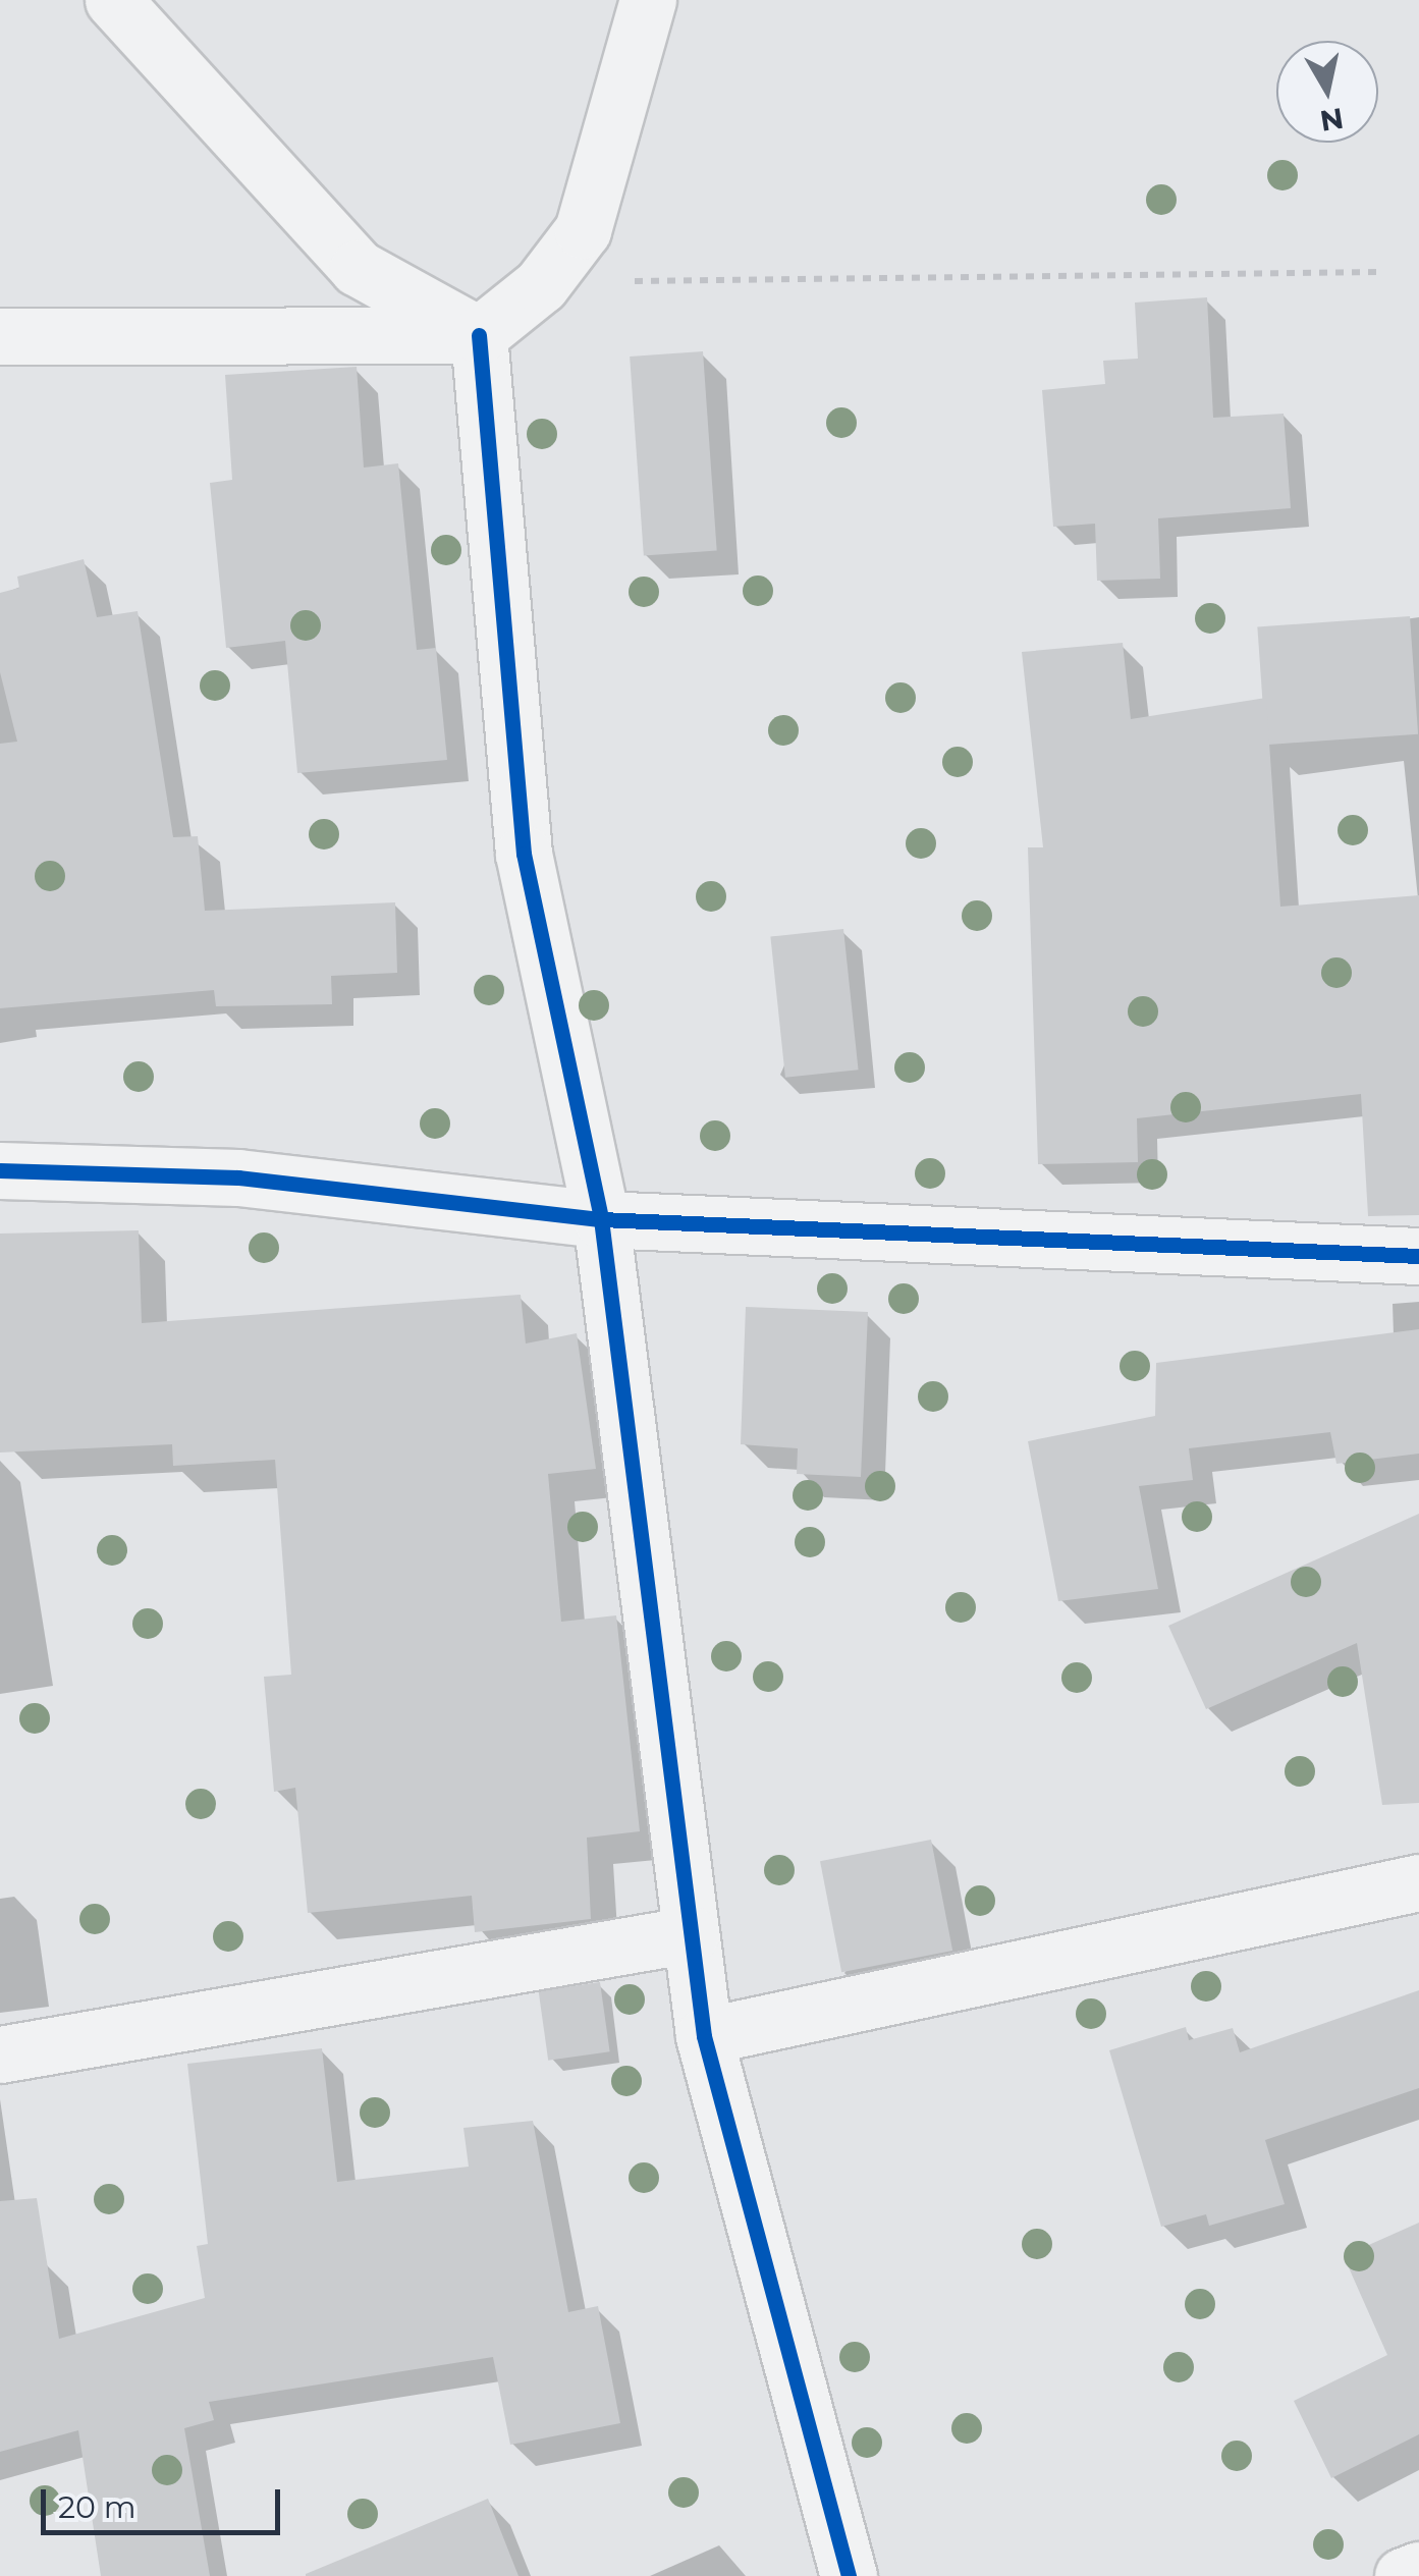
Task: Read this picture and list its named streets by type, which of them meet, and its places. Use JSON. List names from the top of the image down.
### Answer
{
  "scale_bar": "20 m",
  "north": "bottom"
}
